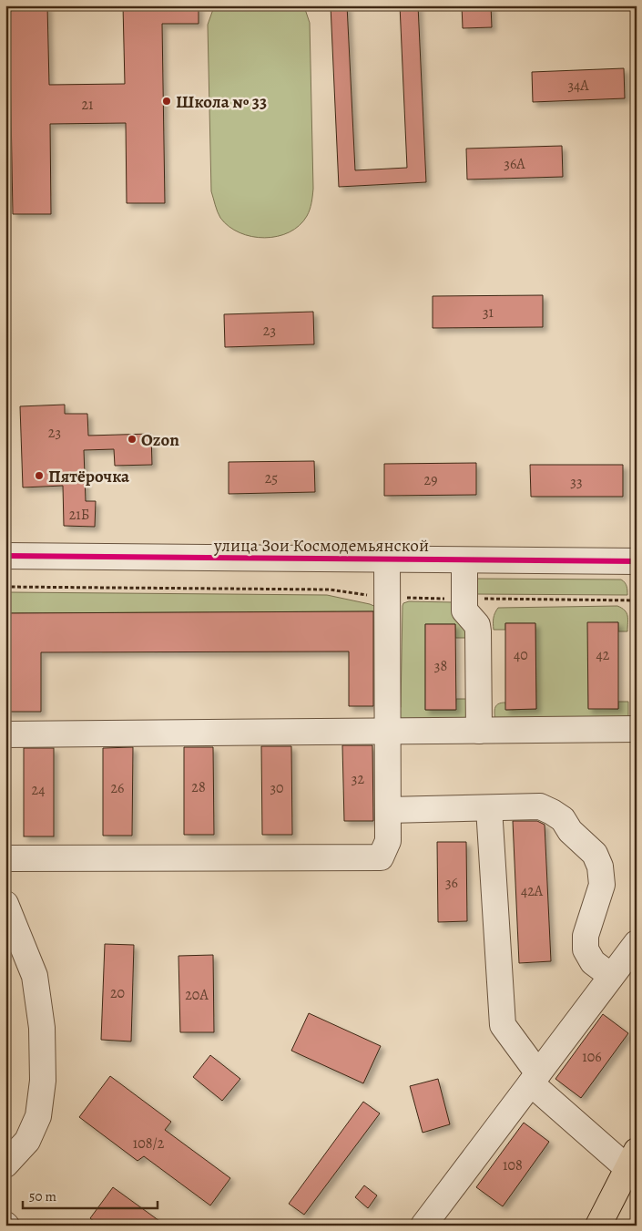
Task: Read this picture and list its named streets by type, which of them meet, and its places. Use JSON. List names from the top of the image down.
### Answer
{
  "streets": {
    "street": ["улица Зои Космодемьянской"]
  },
  "places": ["Школа № 33", "Ozon", "Пятёрочка"],
  "house_numbers": [
    "34А",
    "21",
    "36А",
    "31",
    "23",
    "23",
    "25",
    "29",
    "33",
    "21Б",
    "40",
    "42",
    "38",
    "32",
    "28",
    "26",
    "30",
    "24",
    "36",
    "42А",
    "20",
    "20А",
    "106",
    "108/2",
    "108"
  ],
  "scale_bar": "50 m"
}
